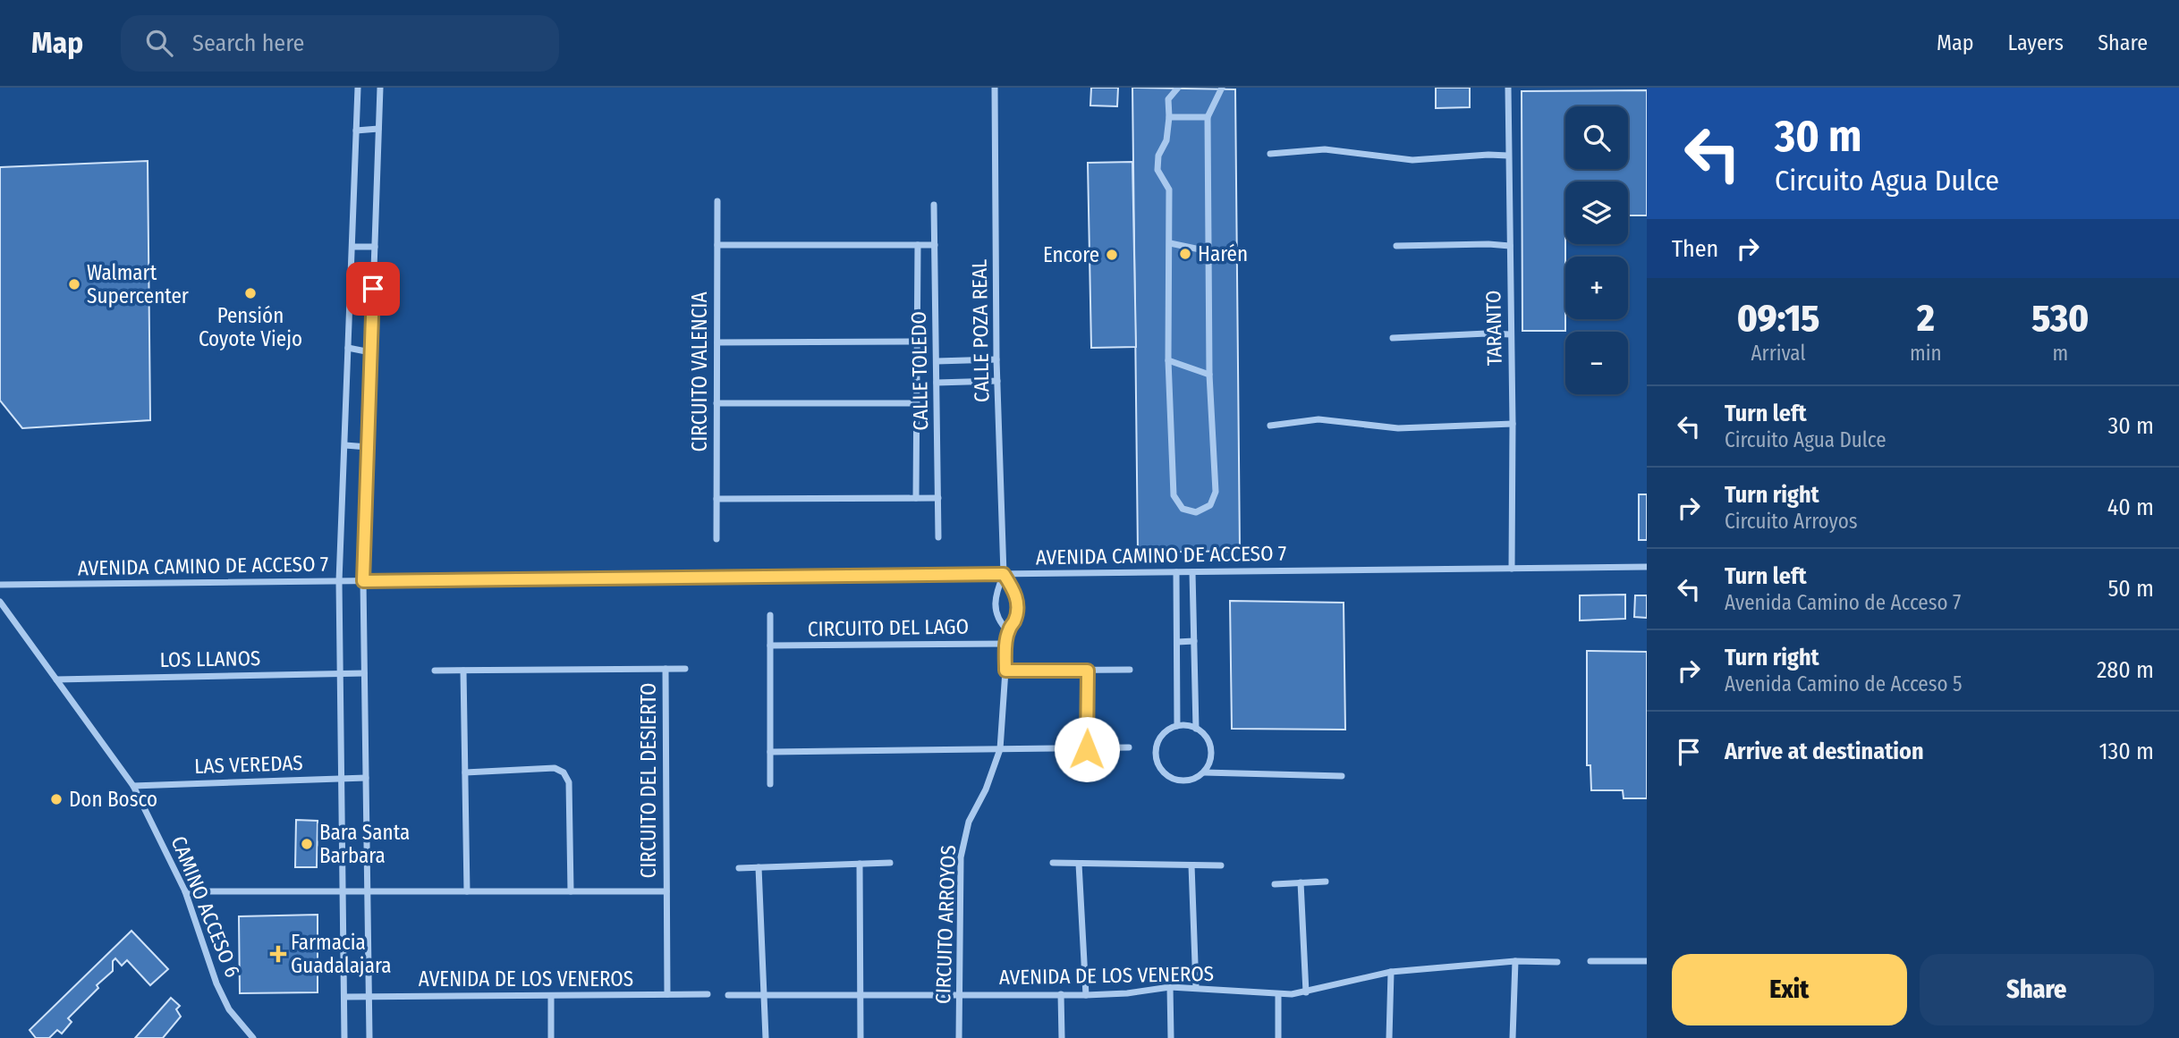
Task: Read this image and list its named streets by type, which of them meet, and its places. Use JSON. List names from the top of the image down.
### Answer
{
  "streets": {
    "street": [
      "TARANTO",
      "CALLE POZA REAL",
      "CALLE TOLEDO",
      "CIRCUITO VALENCIA",
      "AVENIDA CAMINO DE ACCESO 7",
      "CIRCUITO DEL LAGO",
      "LOS LLANOS",
      "LAS VEREDAS",
      "CIRCUITO DEL DESIERTO",
      "CAMINO ACCESO 6",
      "CIRCUITO ARROYOS",
      "AVENIDA DE LOS VENEROS"
    ]
  },
  "crossings": [
    ["TARANTO", "AVENIDA CAMINO DE ACCESO 7"],
    ["CALLE POZA REAL", "AVENIDA CAMINO DE ACCESO 7"],
    ["CALLE POZA REAL", "CIRCUITO ARROYOS"],
    ["AVENIDA CAMINO DE ACCESO 7", "CIRCUITO ARROYOS"],
    ["CIRCUITO DEL LAGO", "CIRCUITO ARROYOS"],
    ["LOS LLANOS", "CAMINO ACCESO 6"],
    ["LAS VEREDAS", "CAMINO ACCESO 6"],
    ["CIRCUITO DEL DESIERTO", "CAMINO ACCESO 6"],
    ["CIRCUITO DEL DESIERTO", "AVENIDA DE LOS VENEROS"],
    ["CIRCUITO ARROYOS", "AVENIDA DE LOS VENEROS"]
  ],
  "places": {
    "other": [
      "Harén",
      "Encore",
      "Walmart Supercenter",
      "Pensión Coyote Viejo",
      "Don Bosco",
      "Bara Santa Barbara"
    ],
    "health": ["Farmacia Guadalajara"]
  },
  "page": {
    "header": "Map",
    "search": "Search here",
    "nav": ["Map", "Layers", "Share"],
    "turn": ["30 m", "Circuito Agua Dulce"],
    "map_buttons": ["+", "−"],
    "then": "Then",
    "eta": [
      "09:15",
      "Arrival",
      "2",
      "min",
      "530",
      "m"
    ],
    "list": [
      {
        "name": "Turn left",
        "note": "Circuito Agua Dulce",
        "value": "30 m"
      },
      {
        "name": "Turn right",
        "note": "Circuito Arroyos",
        "value": "40 m"
      },
      {
        "name": "Turn left",
        "note": "Avenida Camino de Acceso 7",
        "value": "50 m"
      },
      {
        "name": "Turn right",
        "note": "Avenida Camino de Acceso 5",
        "value": "280 m"
      },
      {
        "name": "Arrive at destination",
        "value": "130 m"
      }
    ],
    "buttons": ["Exit", "Share"]
  }
}
